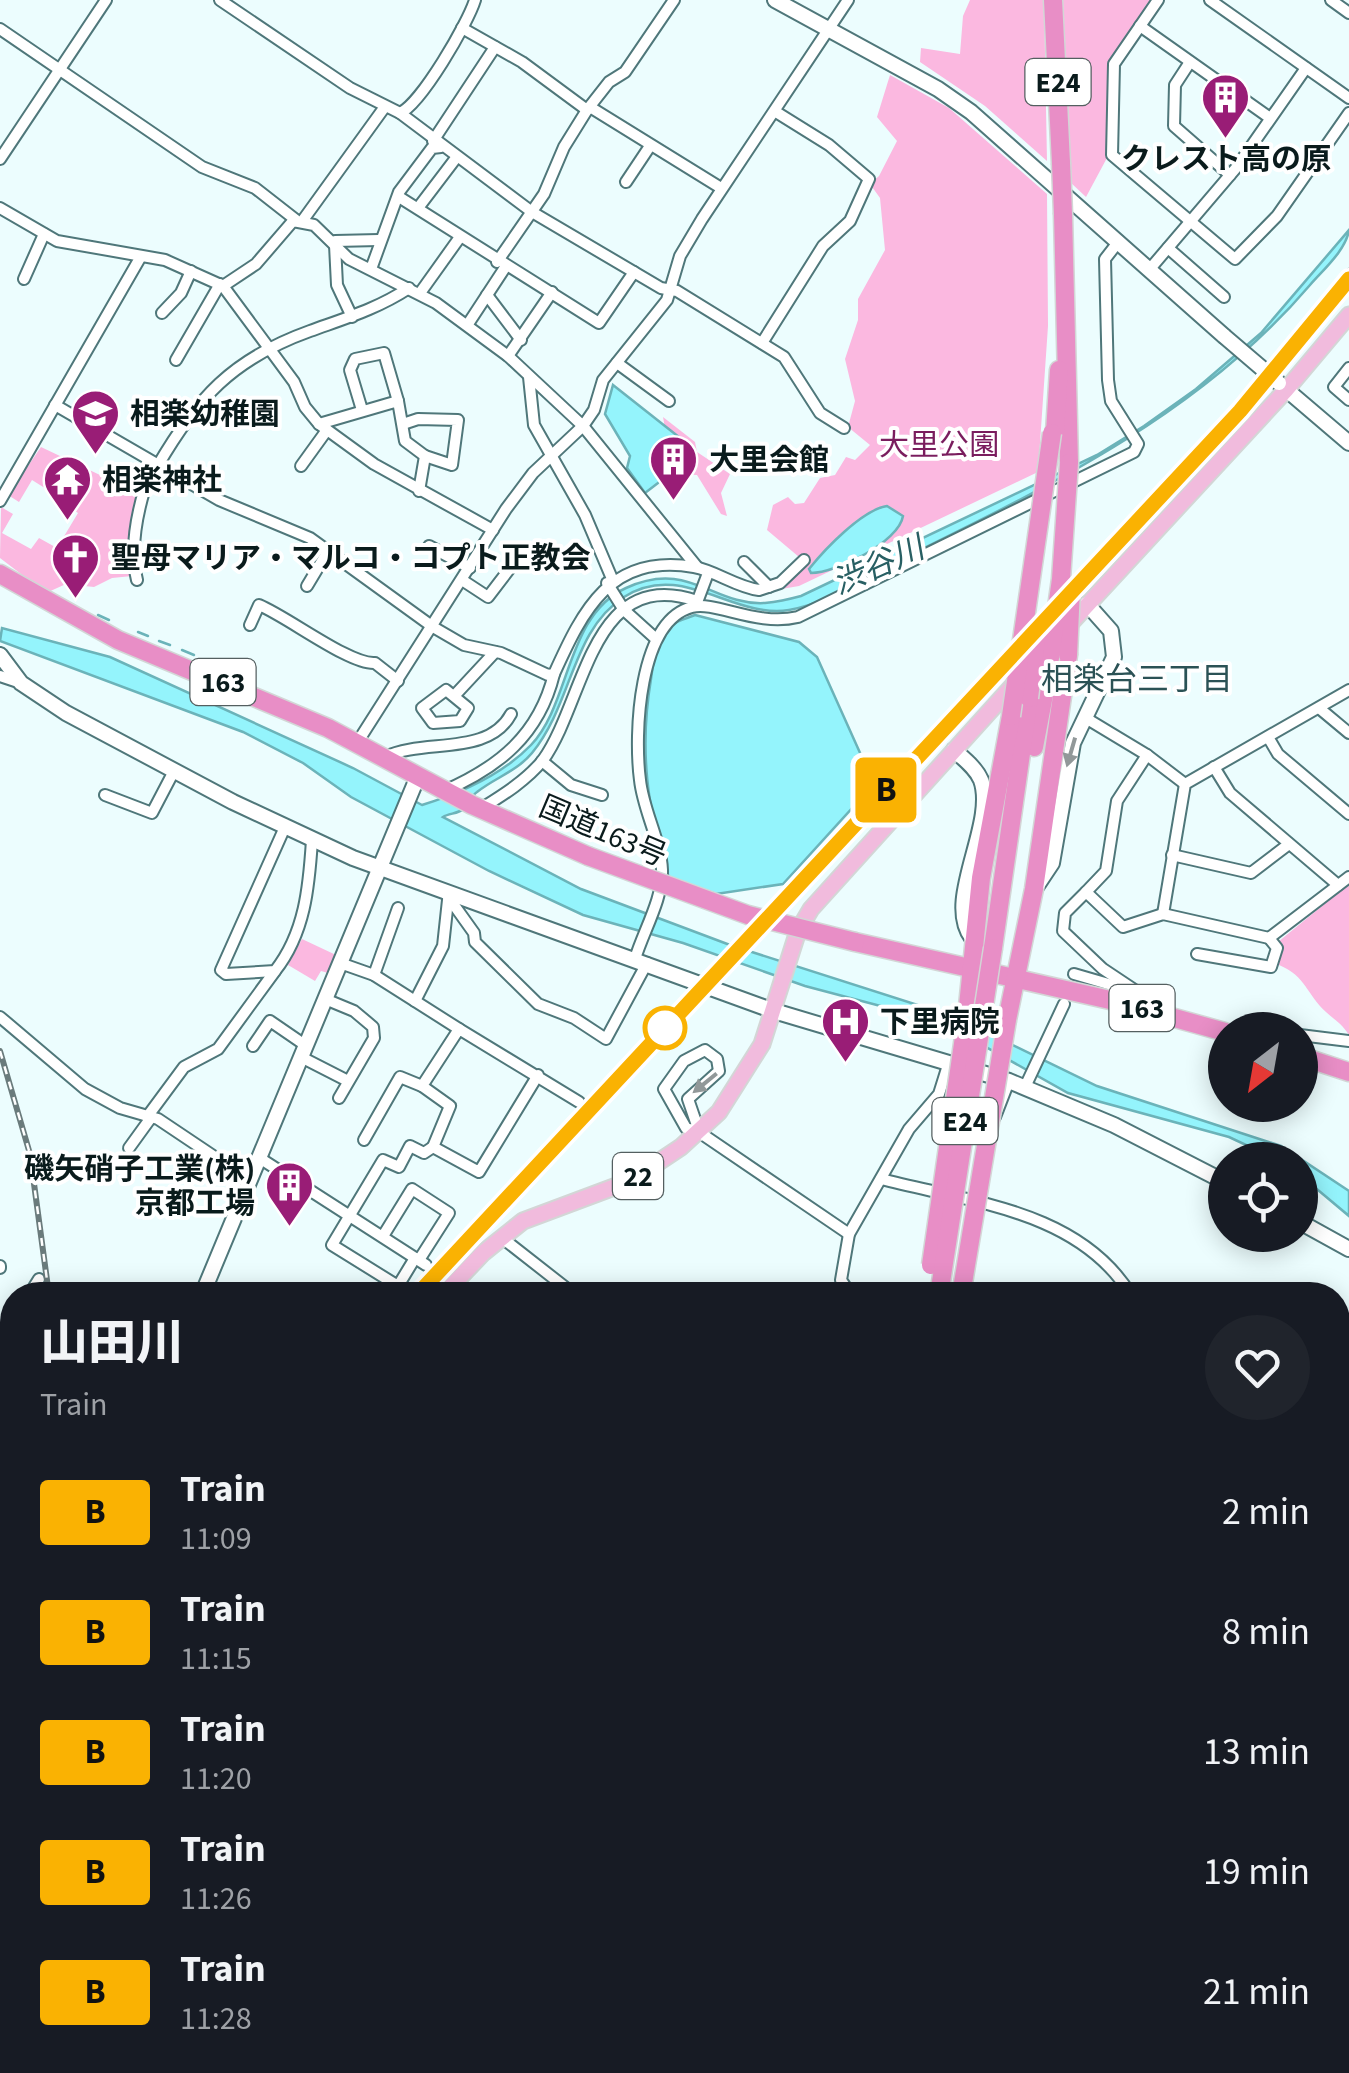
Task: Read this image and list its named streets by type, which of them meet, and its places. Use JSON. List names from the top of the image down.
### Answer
{
  "streets": {
    "highway": ["E24", "163", "国道163号"],
    "main road": ["22"]
  },
  "districts": ["相楽台三丁目"],
  "water": ["渋谷川"],
  "parks": ["大里公園"],
  "places": {
    "building": ["クレスト高の原", "大里会館", "磯矢硝子工業(株) 京都工場"],
    "school or university": ["相楽幼稚園"],
    "temple": ["相楽神社"],
    "church": ["聖母マリア・マルコ・コプト正教会"],
    "hospital": ["下里病院"]
  },
  "north": "bottom left",
  "page": {
    "on_map": "B",
    "heading": ["山田川", "Train"],
    "list": [
      {
        "mark": "B",
        "name": "Train",
        "note": "11:09",
        "value": "2 min"
      },
      {
        "mark": "B",
        "name": "Train",
        "note": "11:15",
        "value": "8 min"
      },
      {
        "mark": "B",
        "name": "Train",
        "note": "11:20",
        "value": "13 min"
      },
      {
        "mark": "B",
        "name": "Train",
        "note": "11:26",
        "value": "19 min"
      },
      {
        "mark": "B",
        "name": "Train",
        "note": "11:28",
        "value": "21 min"
      }
    ]
  }
}
